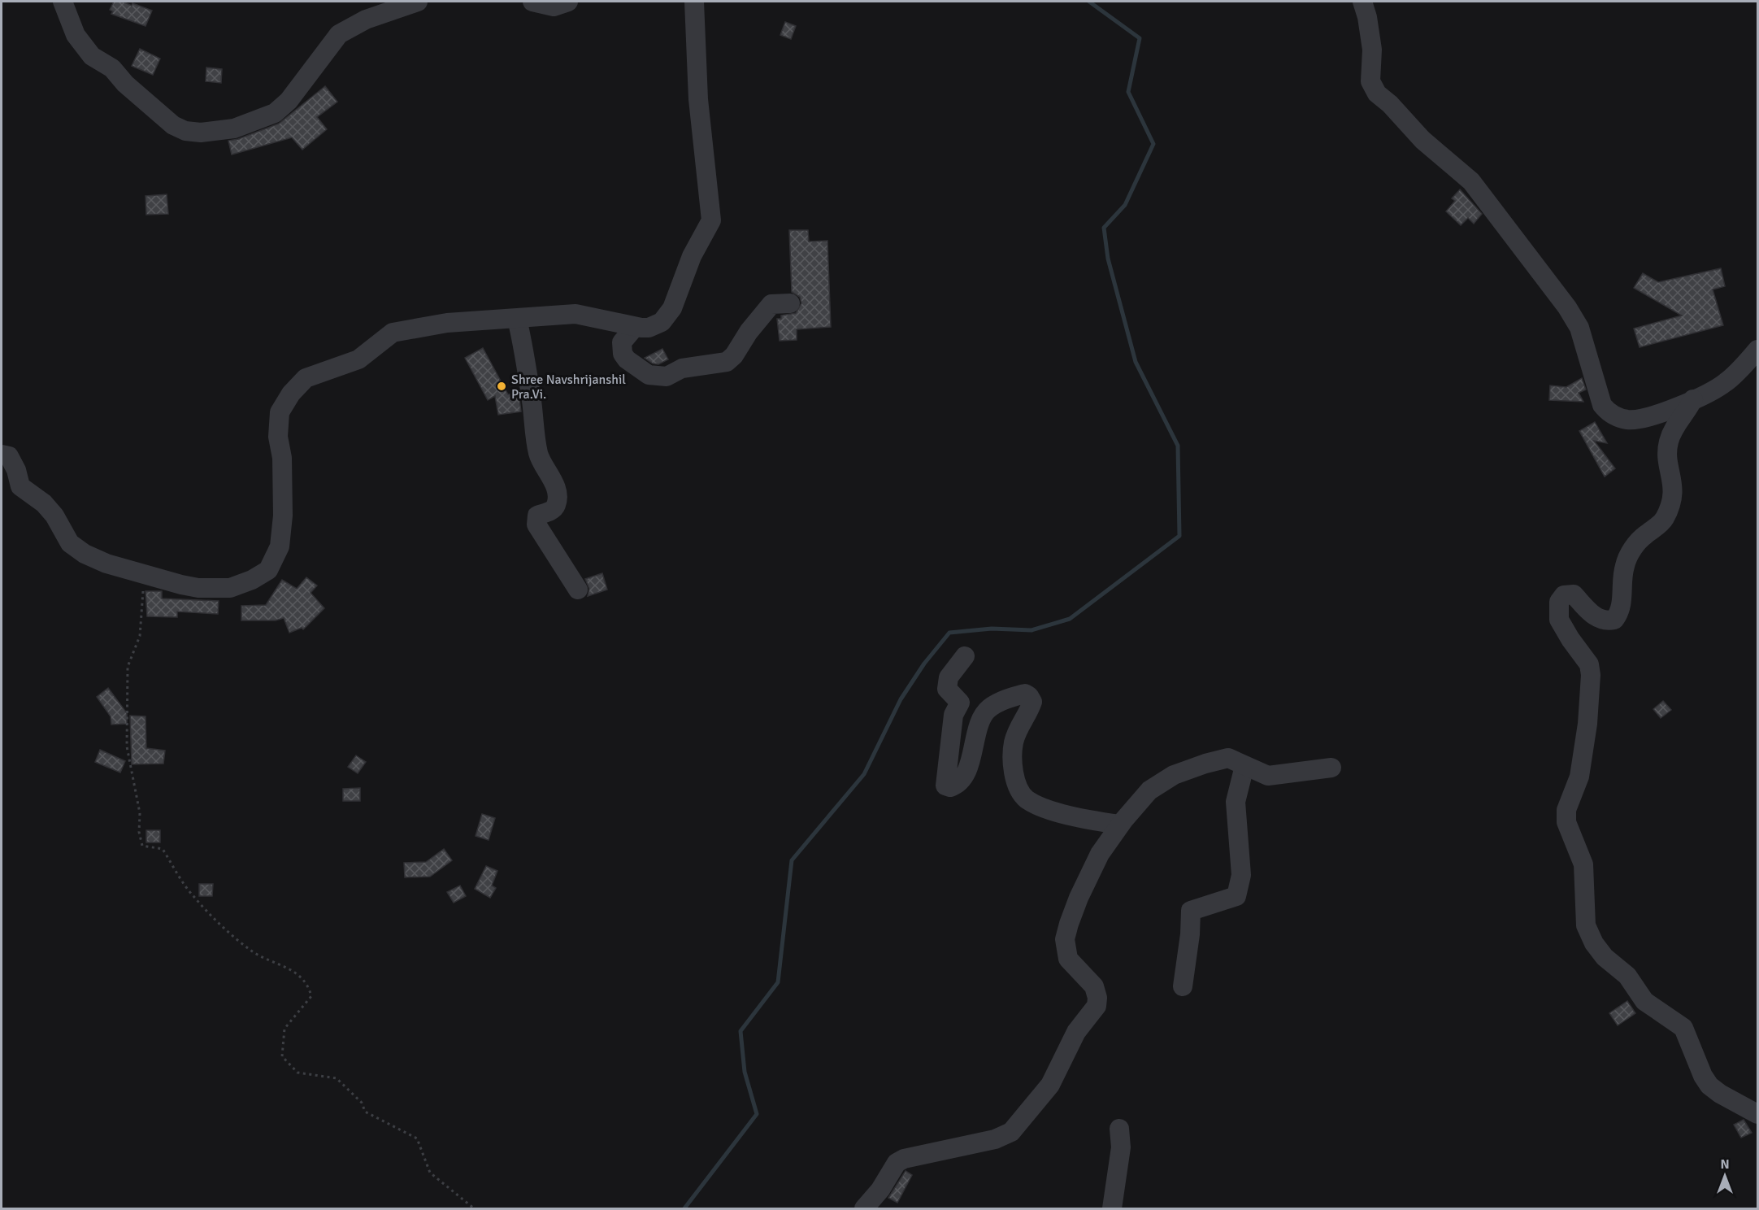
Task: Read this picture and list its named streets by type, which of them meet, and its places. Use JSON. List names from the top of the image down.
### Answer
{
  "places": ["Shree Navshrijanshil Pra.Vi."],
  "north": "top"
}
